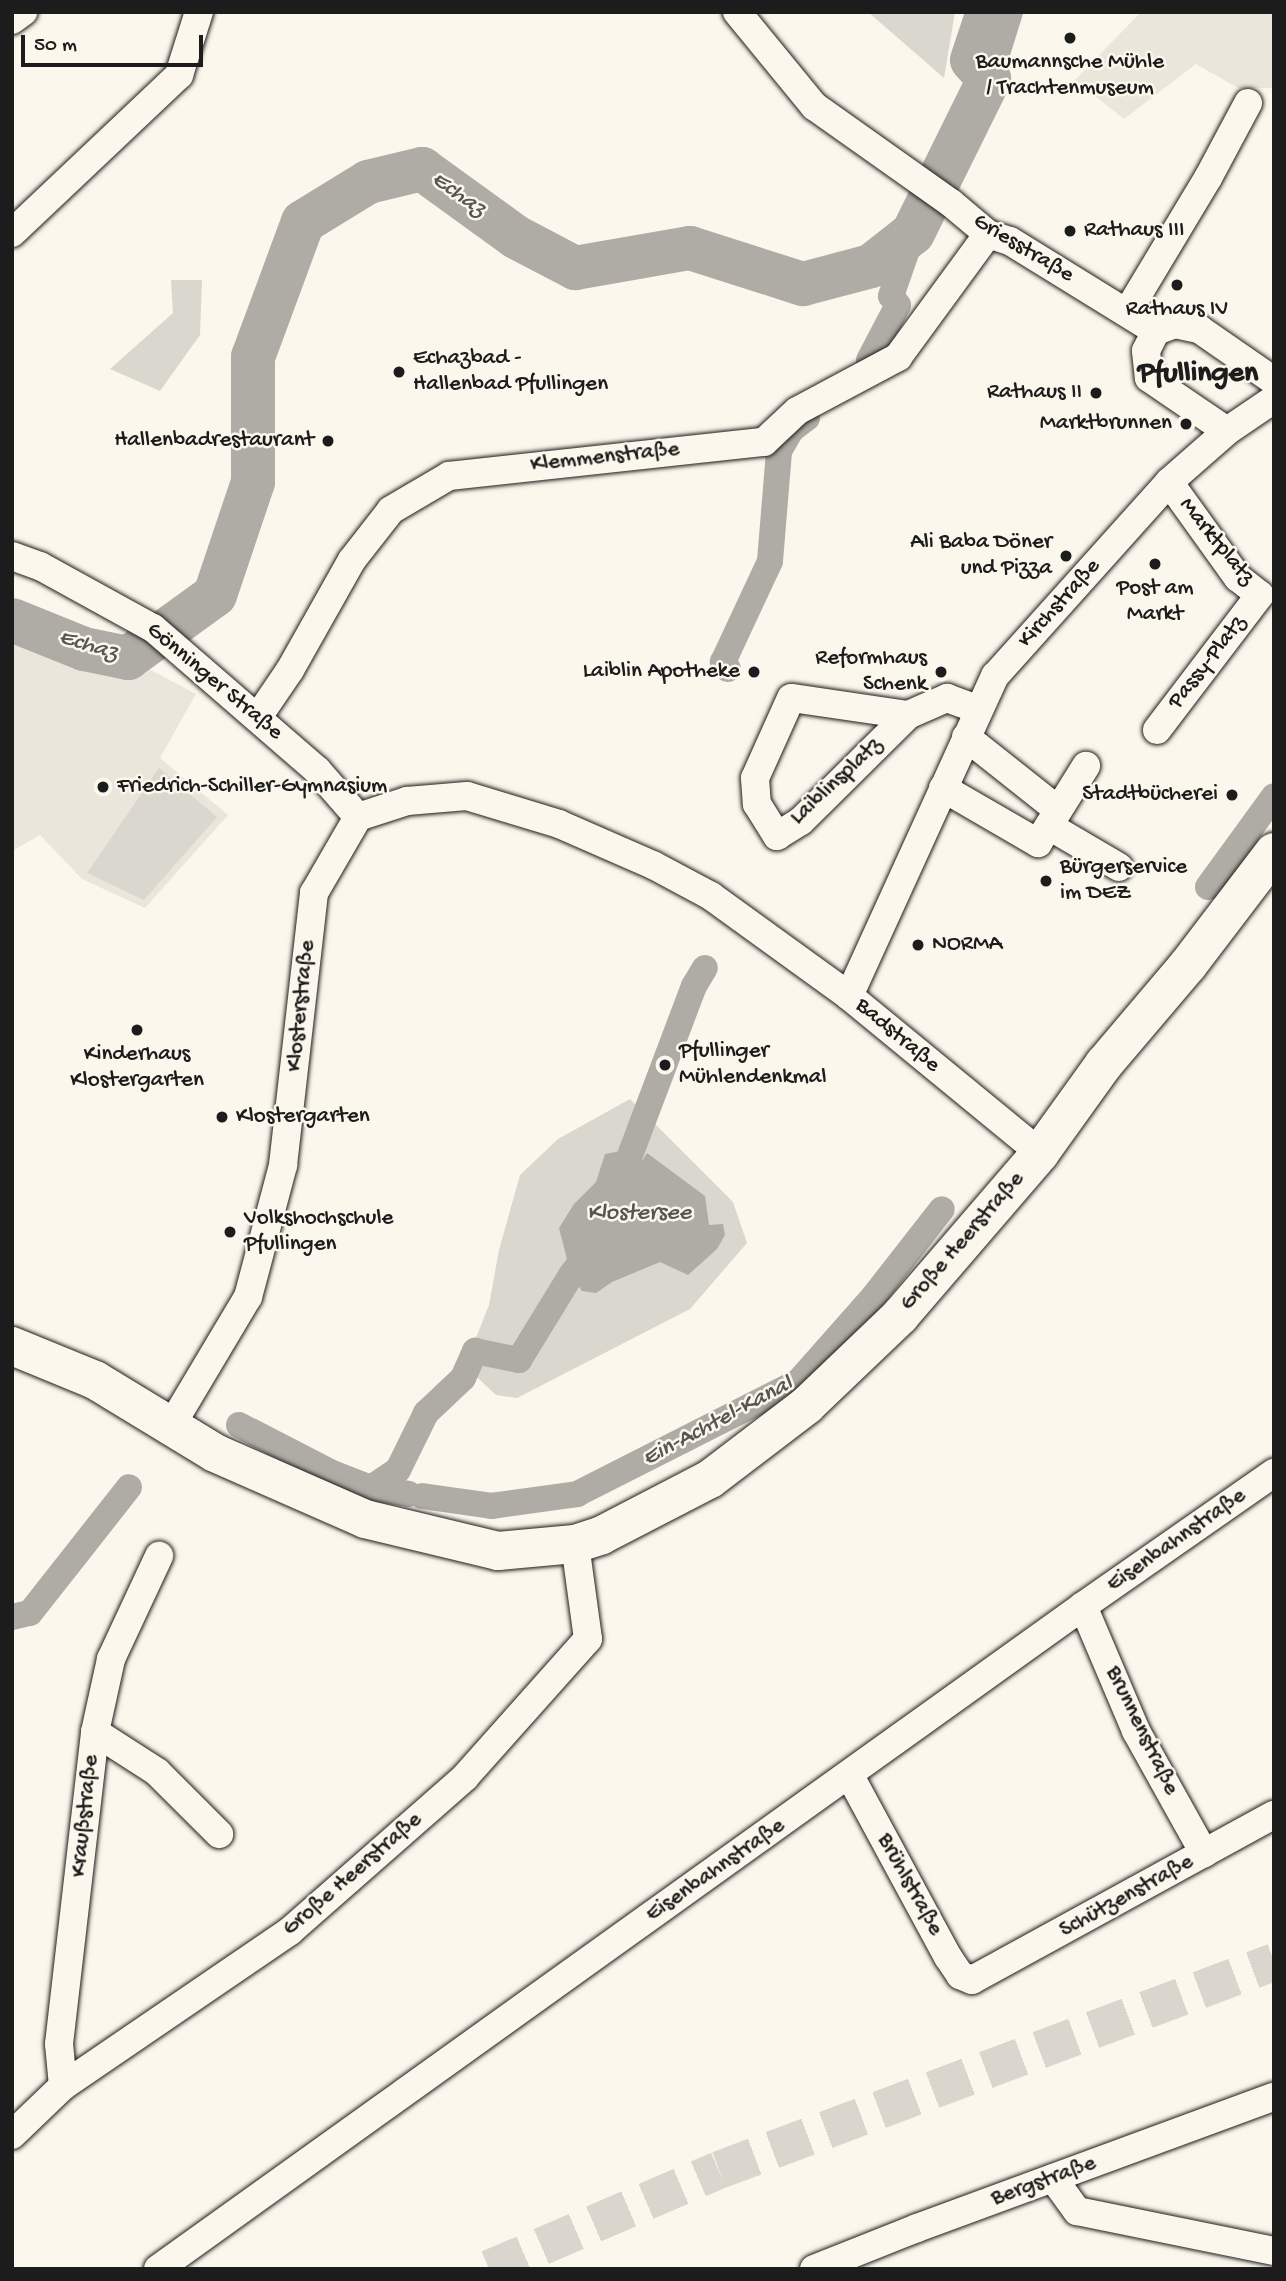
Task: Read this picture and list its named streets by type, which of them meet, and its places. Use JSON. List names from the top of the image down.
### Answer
{
  "streets": {
    "main road": ["Große Heerstraße"],
    "street": [
      "Griesstraße",
      "Klemmenstraße",
      "Marktplatz",
      "Kirchstraße",
      "Passy-Platz",
      "Gönninger Straße",
      "Laiblinsplatz",
      "Klosterstraße",
      "Badstraße",
      "Eisenbahnstraße",
      "Brunnenstraße",
      "Kraußstraße",
      "Brühlstraße",
      "Schützenstraße",
      "Bergstraße"
    ]
  },
  "crossings": [
    ["Griesstraße", "Klemmenstraße"],
    ["Klemmenstraße", "Gönninger Straße"],
    ["Marktplatz", "Kirchstraße"],
    ["Marktplatz", "Passy-Platz"],
    ["Kirchstraße", "Laiblinsplatz"],
    ["Kirchstraße", "Badstraße"],
    ["Gönninger Straße", "Klosterstraße"],
    ["Gönninger Straße", "Badstraße"],
    ["Klosterstraße", "Badstraße"],
    ["Klosterstraße", "Große Heerstraße"],
    ["Badstraße", "Große Heerstraße"],
    ["Große Heerstraße", "Kraußstraße"],
    ["Eisenbahnstraße", "Brunnenstraße"],
    ["Eisenbahnstraße", "Brühlstraße"],
    ["Brunnenstraße", "Schützenstraße"],
    ["Brühlstraße", "Schützenstraße"]
  ],
  "districts": ["Pfullingen"],
  "water": ["Echaz", "Klostersee", "Ein-Achtel-Kanal"],
  "places": [
    "Baumannsche Mühle / Trachtenmuseum",
    "Rathaus III",
    "Rathaus IV",
    "Echazbad - Hallenbad Pfullingen",
    "Rathaus II",
    "Marktbrunnen",
    "Hallenbadrestaurant",
    "Ali Baba Döner und Pizza",
    "Post am Markt",
    "Laiblin Apotheke",
    "Reformhaus Schenk",
    "Friedrich-Schiller-Gymnasium",
    "Stadtbücherei",
    "Bürgerservice im DEZ",
    "NORMA",
    "Kinderhaus Klostergarten",
    "Pfullinger Mühlendenkmal",
    "Klostergarten",
    "Volkshochschule Pfullingen"
  ],
  "scale_bar": "50 m"
}
